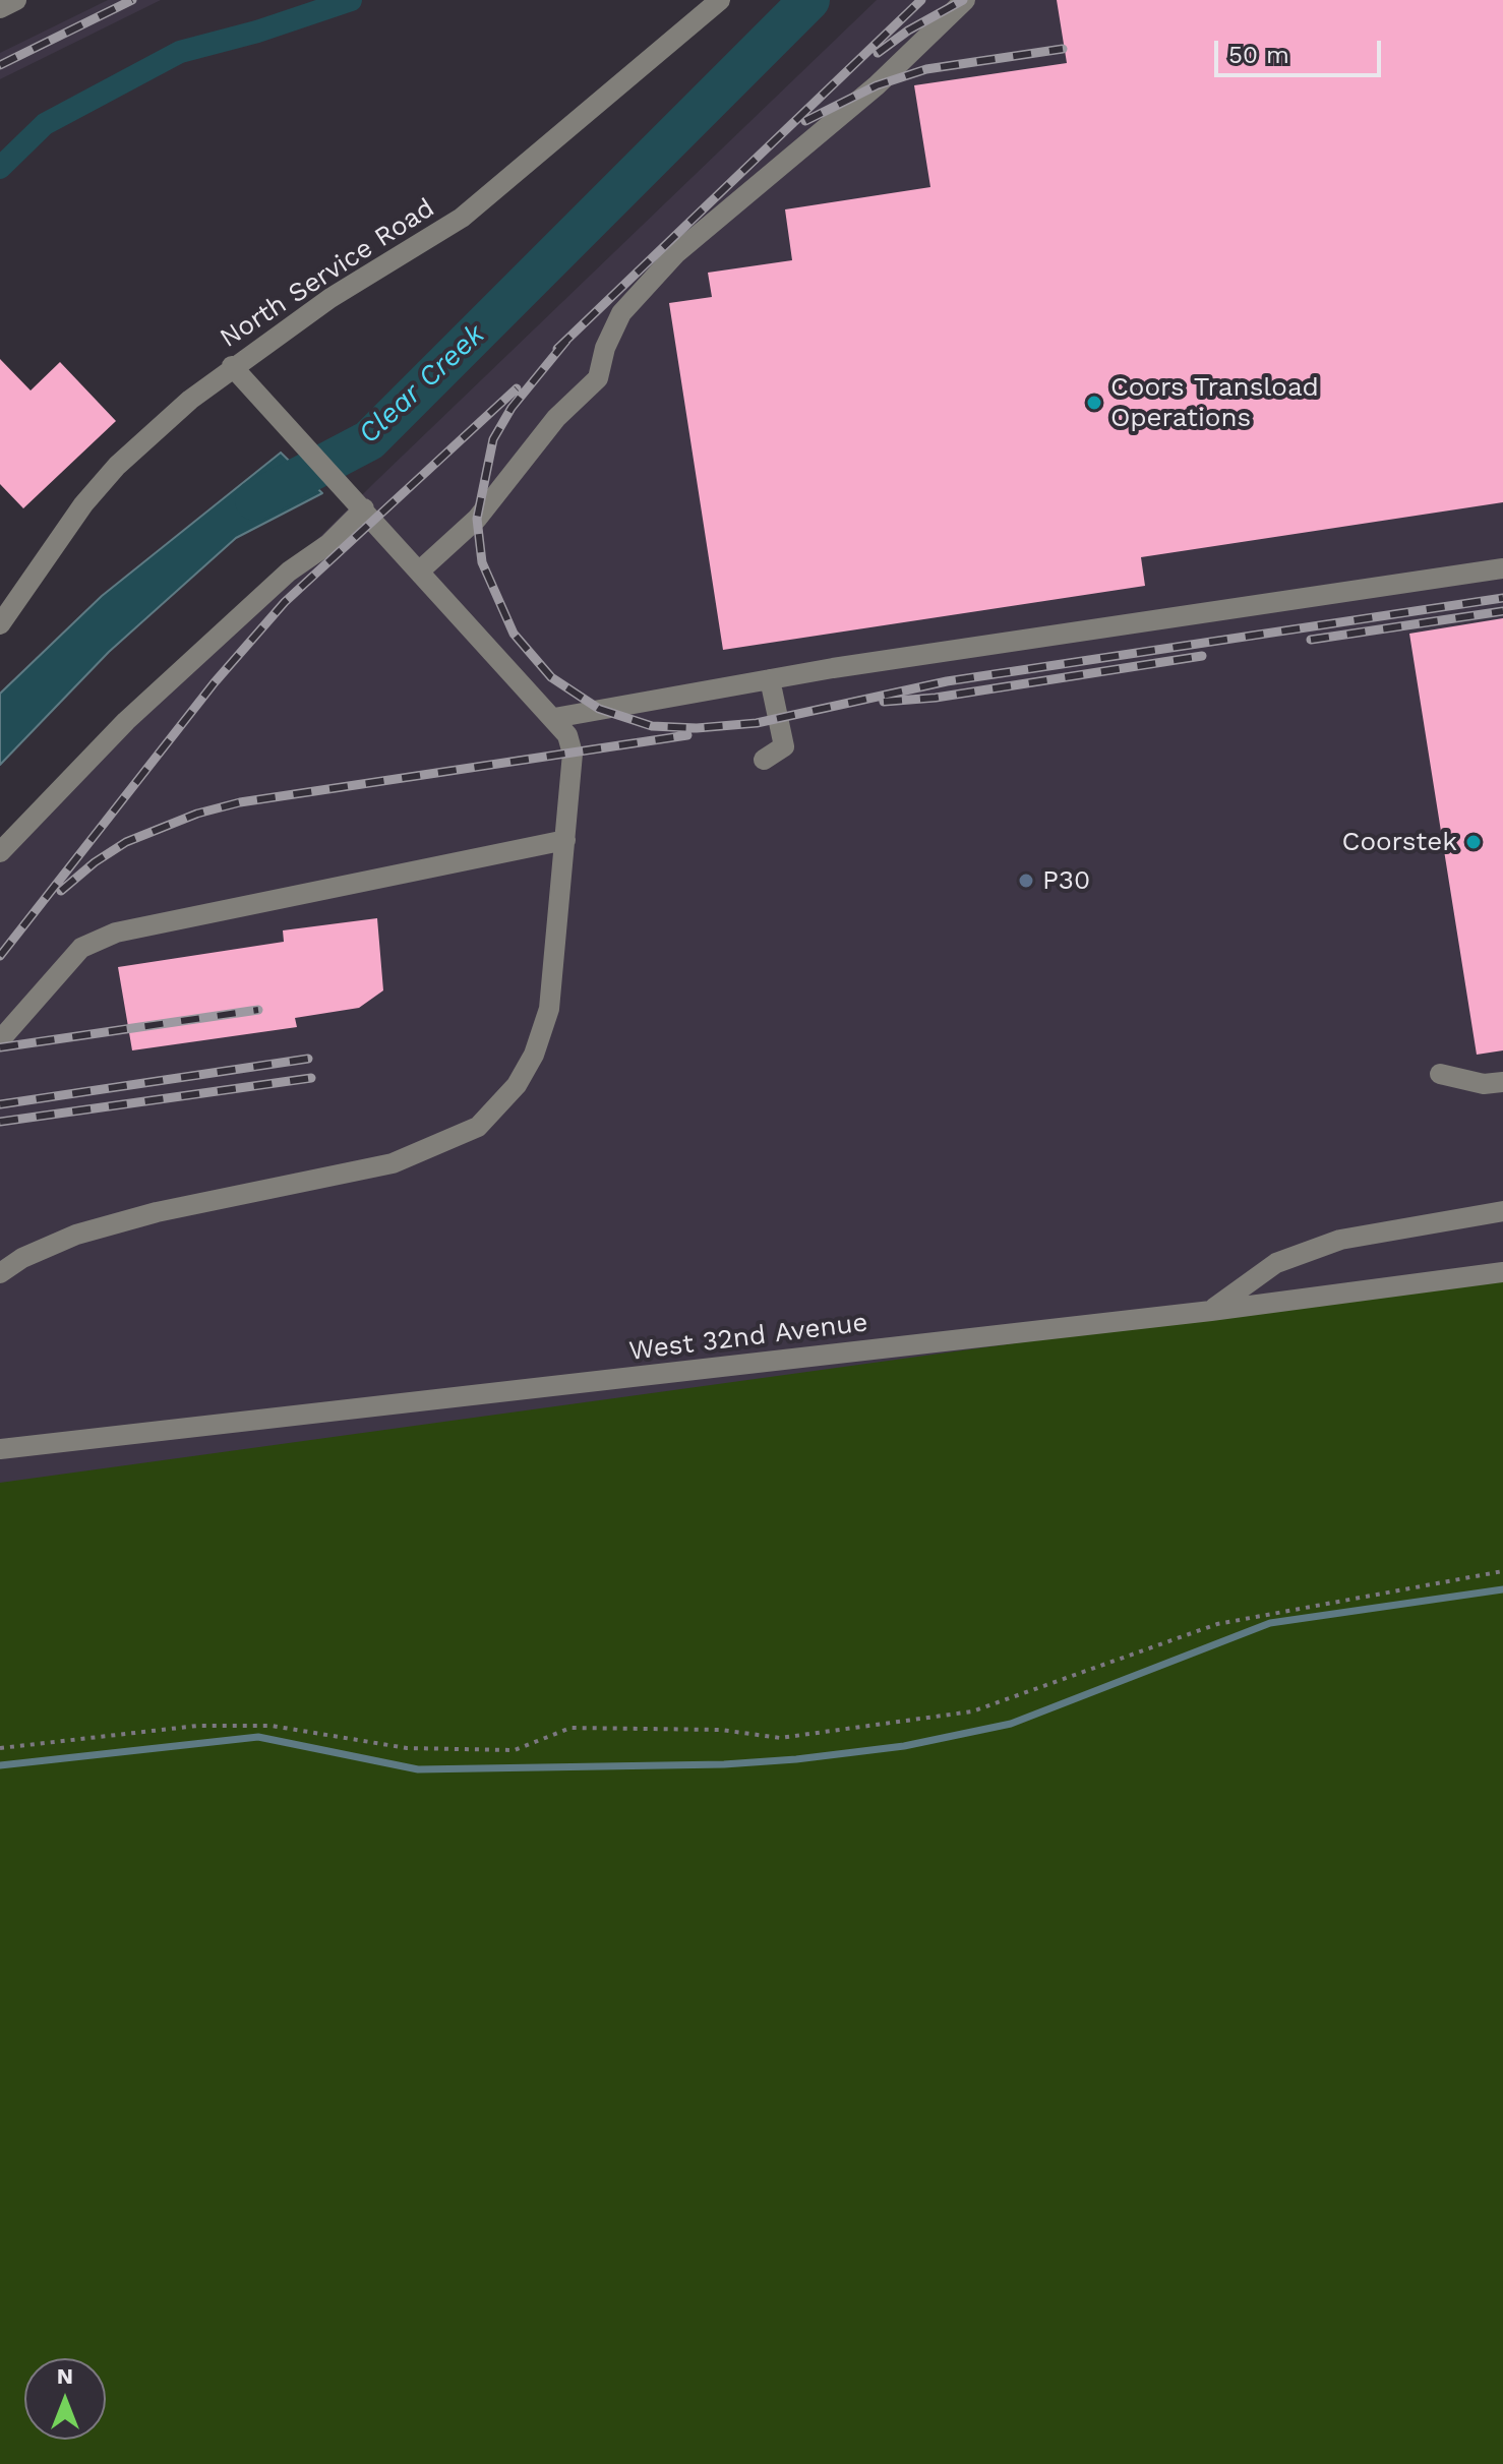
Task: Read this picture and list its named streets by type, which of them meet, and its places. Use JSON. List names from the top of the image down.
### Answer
{
  "streets": {
    "street": ["North Service Road", "West 32nd Avenue"]
  },
  "water": ["Clear Creek"],
  "places": ["Coors Transload Operations", "Coorstek", "P30"],
  "scale_bar": "50 m",
  "north": "top"
}
